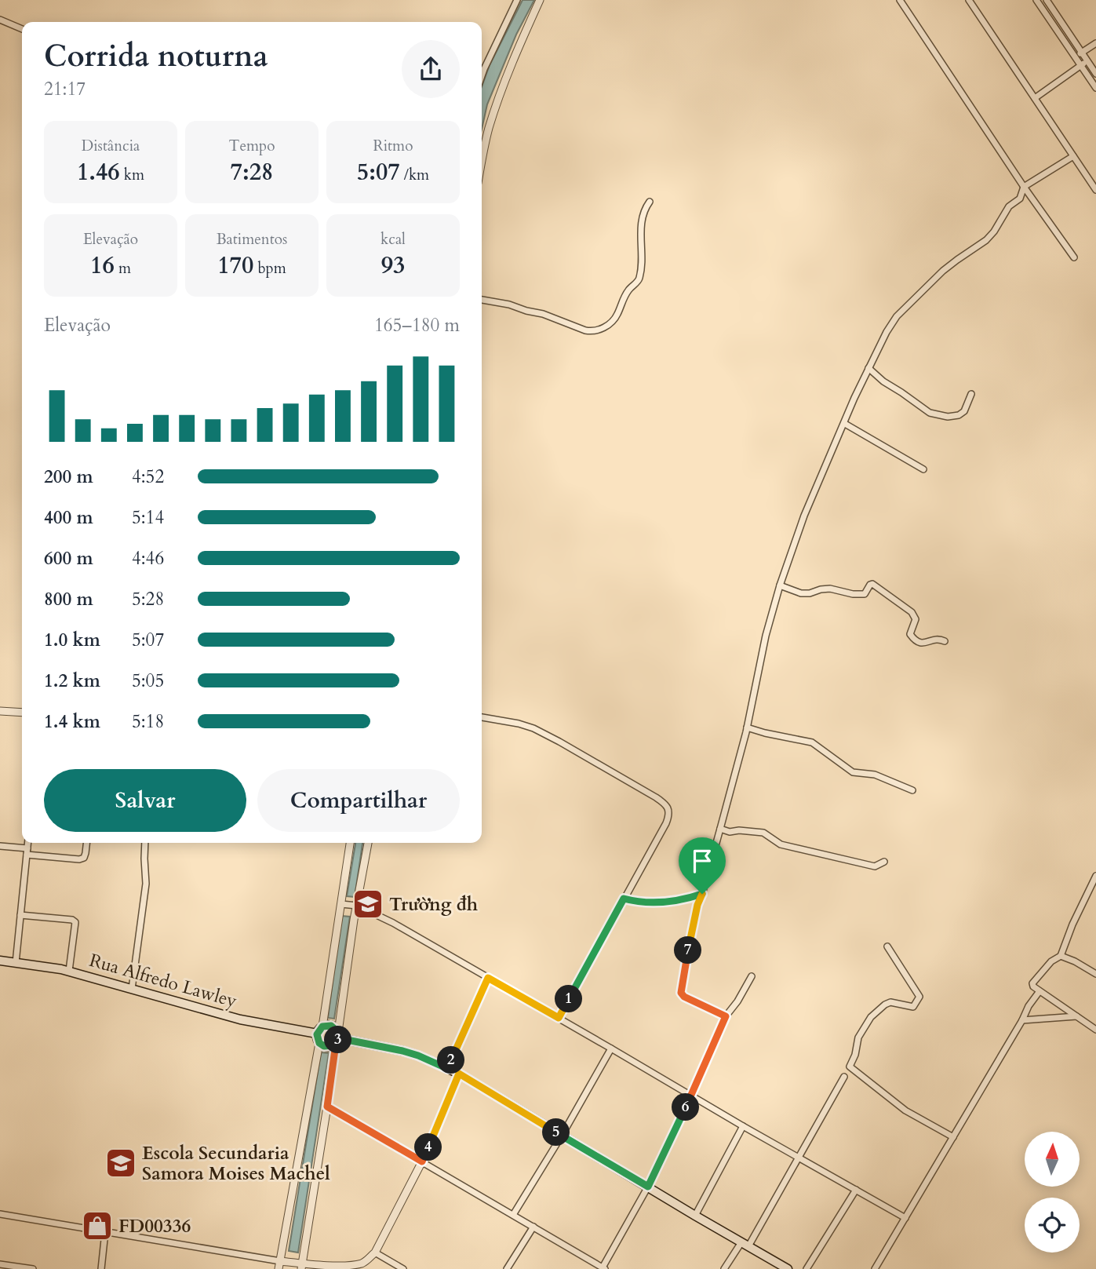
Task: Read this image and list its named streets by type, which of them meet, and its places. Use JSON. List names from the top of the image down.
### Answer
{
  "streets": {
    "main road": ["Rua Alfredo Lawley"]
  },
  "places": {
    "school or university": ["Trường đh", "Escola Secundaria Samora Moises Machel"],
    "shop": ["FD00336"]
  },
  "north": "top",
  "page": {
    "heading": ["Corrida noturna", "21:17"],
    "stats": [
      ["Distância", "1.46 km"],
      ["Tempo", "7:28"],
      ["Ritmo", "5:07 /km"],
      ["Elevação", "16 m"],
      ["Batimentos", "170 bpm"],
      ["kcal", "93"]
    ],
    "chart": ["Elevação", "165–180 m"],
    "list": [
      {
        "name": "200 m",
        "note": "4:52"
      },
      {
        "name": "400 m",
        "note": "5:14"
      },
      {
        "name": "600 m",
        "note": "4:46"
      },
      {
        "name": "800 m",
        "note": "5:28"
      },
      {
        "name": "1.0 km",
        "note": "5:07"
      },
      {
        "name": "1.2 km",
        "note": "5:05"
      },
      {
        "name": "1.4 km",
        "note": "5:18"
      }
    ],
    "buttons": ["Salvar", "Compartilhar"],
    "pins": [
      "7",
      "1",
      "3",
      "2",
      "6",
      "5",
      "4"
    ]
  }
}
